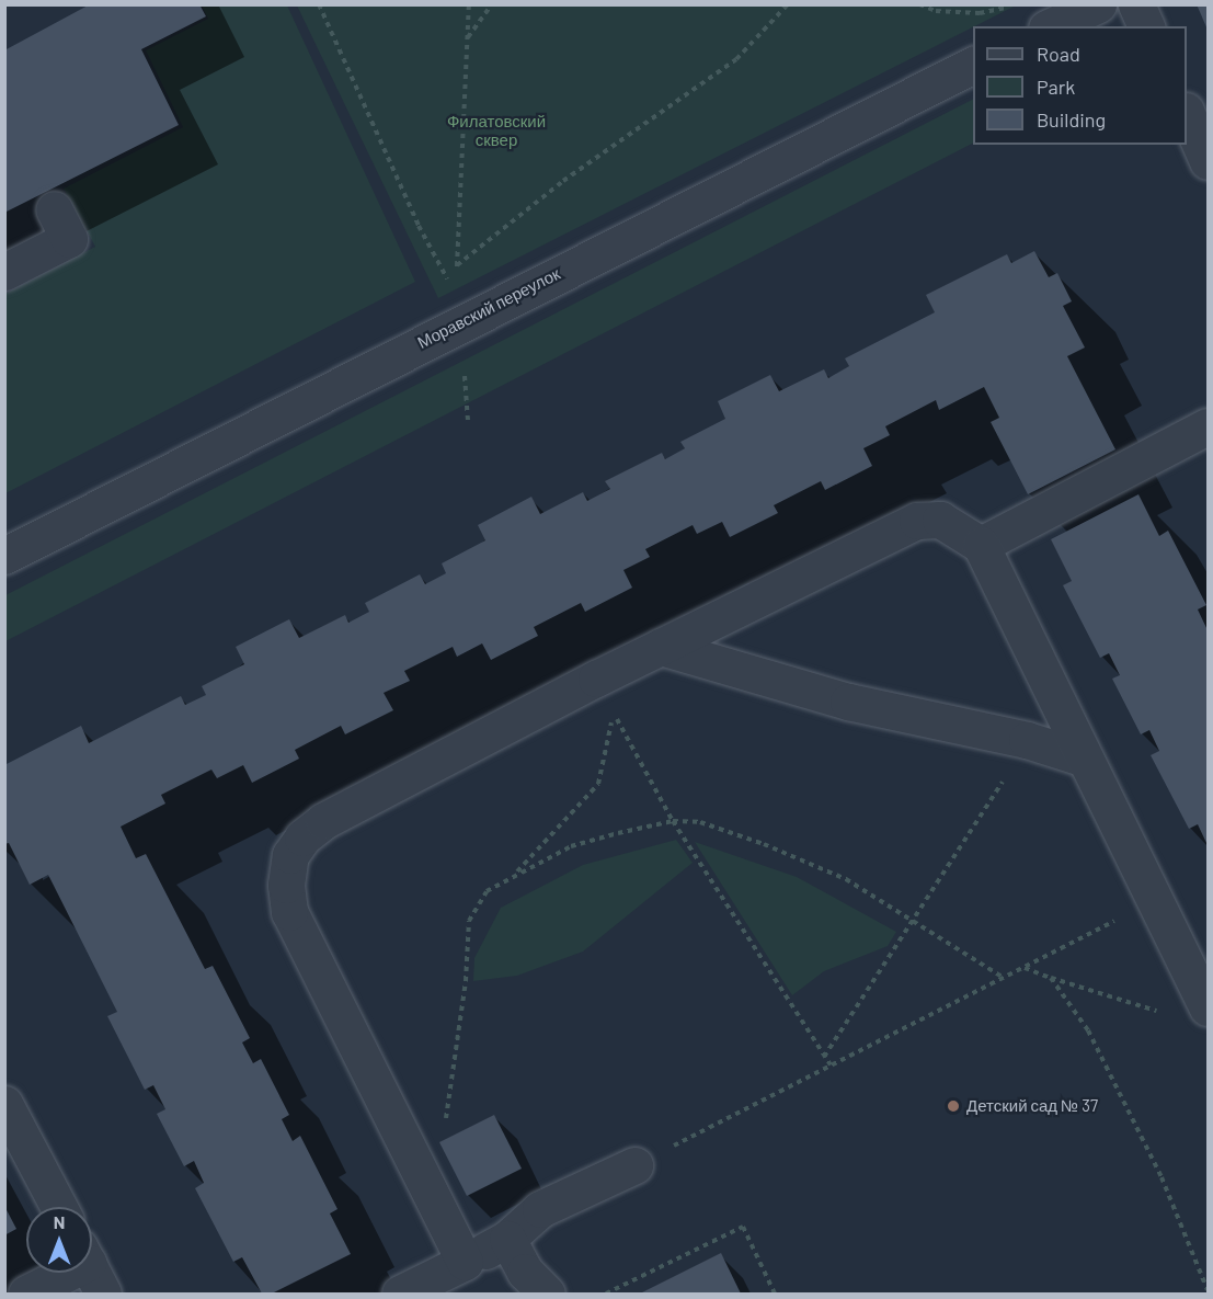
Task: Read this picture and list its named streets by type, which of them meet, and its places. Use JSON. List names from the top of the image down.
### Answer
{
  "streets": {
    "street": ["Моравский переулок"]
  },
  "parks": ["Филатовский сквер"],
  "places": ["Детский сад № 37"],
  "legend": ["Road", "Park", "Building"],
  "north": "top"
}
